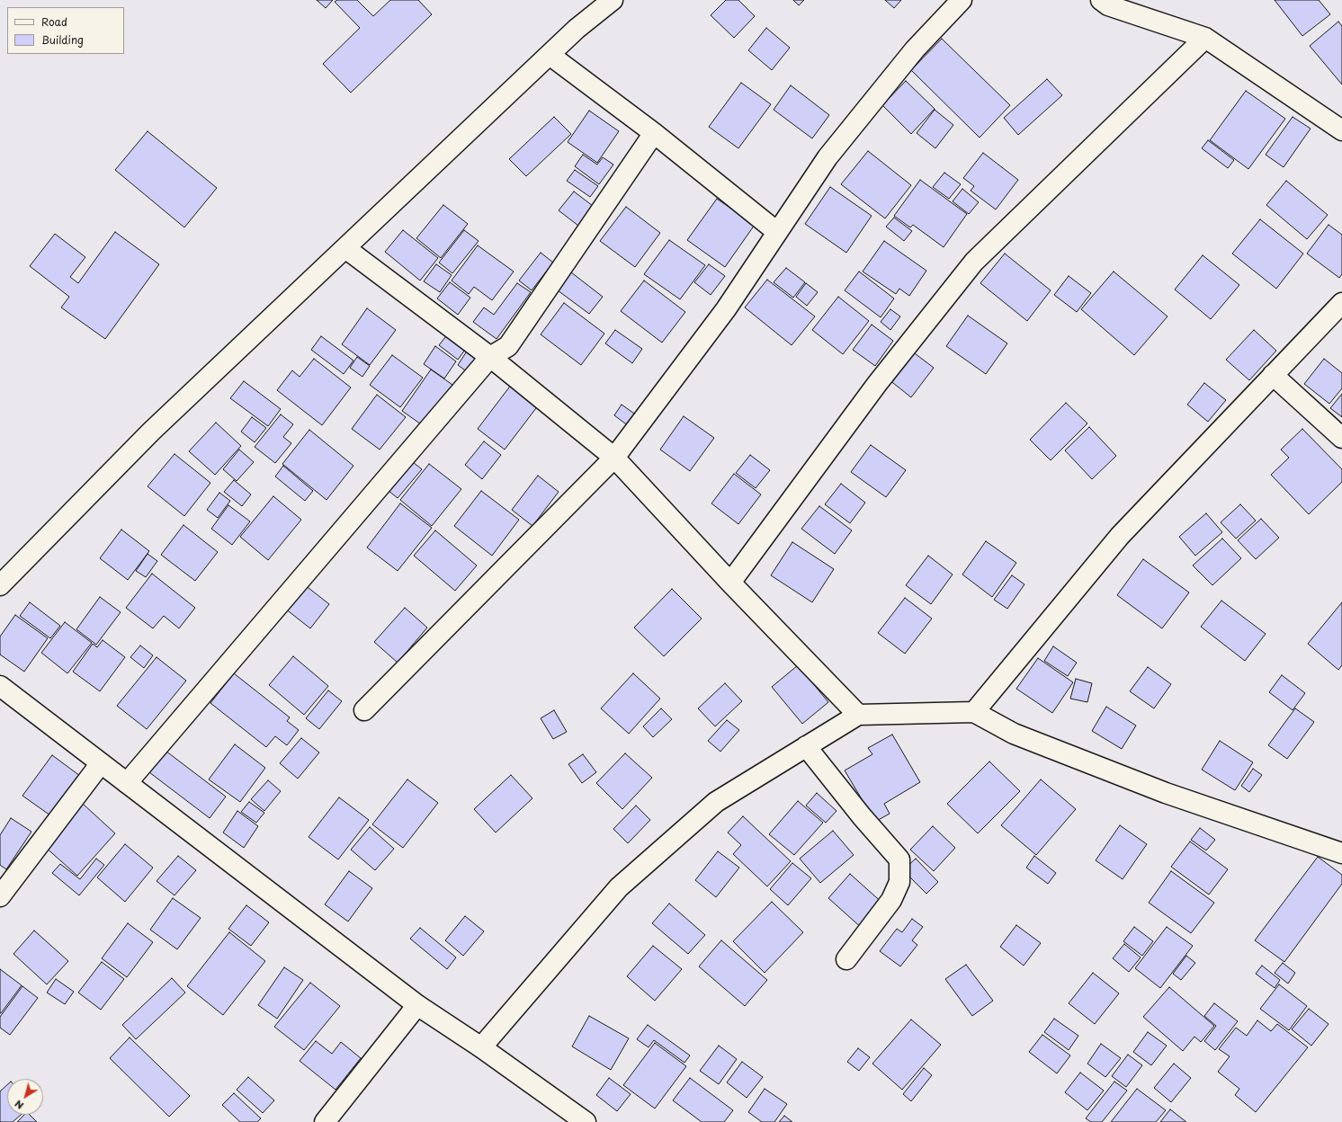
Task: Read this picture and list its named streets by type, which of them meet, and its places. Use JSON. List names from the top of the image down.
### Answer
{
  "legend": ["Road", "Building"],
  "north": "bottom left"
}
